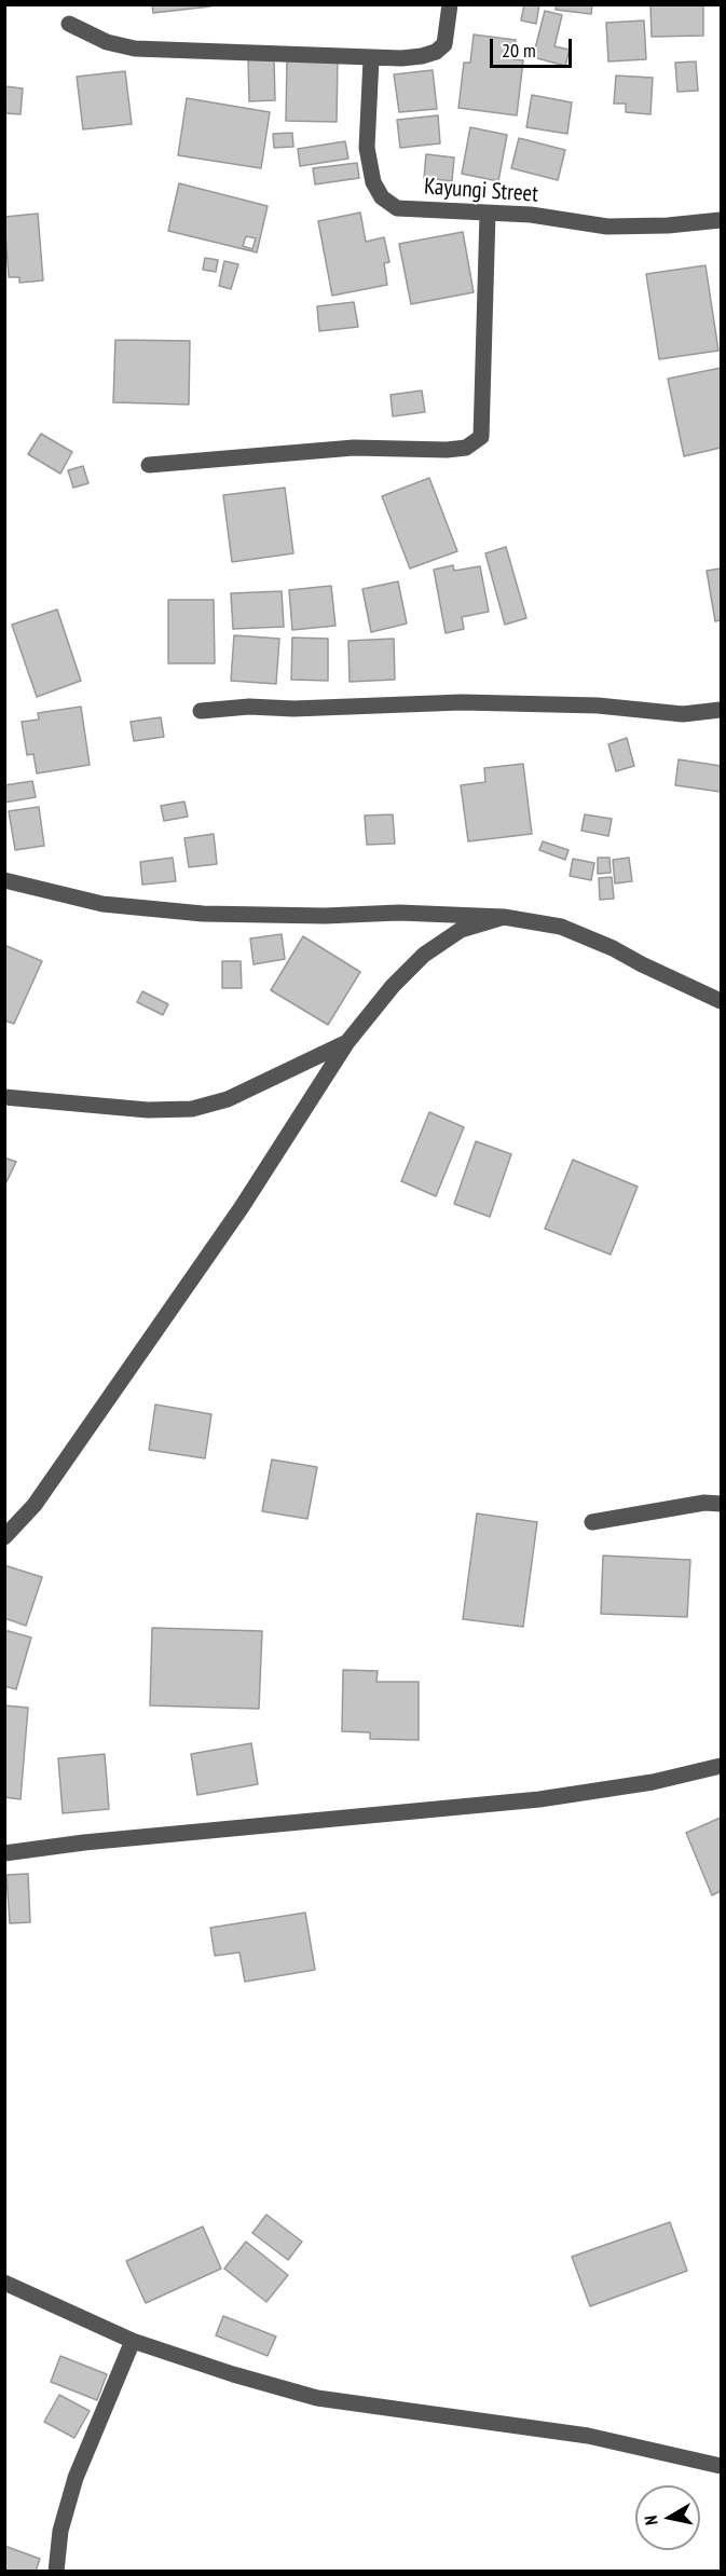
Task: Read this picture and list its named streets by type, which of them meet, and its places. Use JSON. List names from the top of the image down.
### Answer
{
  "streets": {
    "street": ["Kayungi Street"]
  },
  "scale_bar": "20 m",
  "north": "left"
}
